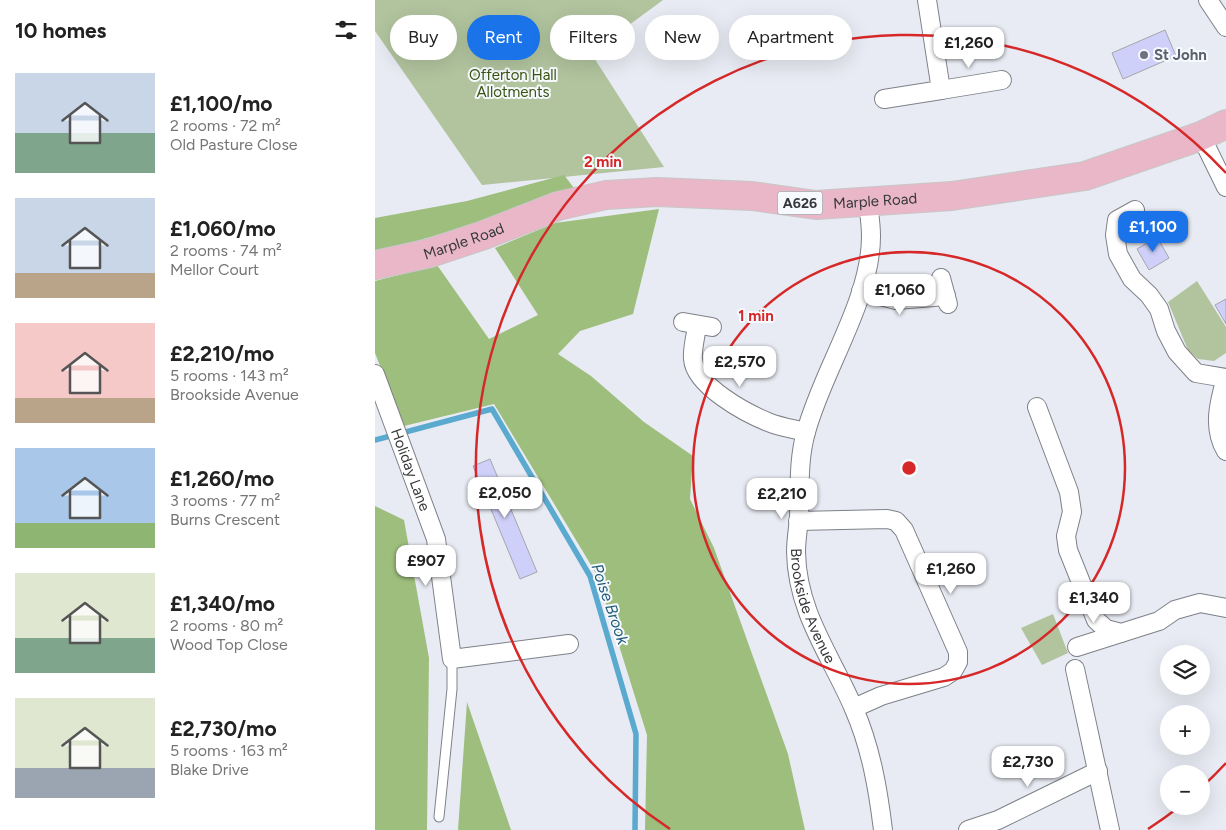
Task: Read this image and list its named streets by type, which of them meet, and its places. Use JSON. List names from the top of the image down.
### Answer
{
  "streets": {
    "main road": ["Marple Road", "A626"],
    "street": ["Holiday Lane", "Brookside Avenue"]
  },
  "crossings": [
    ["Marple Road", "Brookside Avenue"]
  ],
  "water": ["Poise Brook"],
  "parks": ["Offerton Hall Allotments"],
  "places": ["St John"],
  "page": {
    "heading": "10 homes",
    "chip": [
      "Buy",
      "Rent",
      "Filters",
      "New",
      "Apartment"
    ],
    "price": [
      "£1,260",
      "£1,100",
      "£1,060",
      "£2,570",
      "£2,050",
      "£2,210",
      "£907",
      "£1,260",
      "£1,340",
      "£2,730"
    ],
    "list": [
      {
        "name": "£1,100/mo",
        "note": "2 rooms · 72 m² · Old Pasture Close"
      },
      {
        "name": "£1,060/mo",
        "note": "2 rooms · 74 m² · Mellor Court"
      },
      {
        "name": "£2,210/mo",
        "note": "5 rooms · 143 m² · Brookside Avenue"
      },
      {
        "name": "£1,260/mo",
        "note": "3 rooms · 77 m² · Burns Crescent"
      },
      {
        "name": "£1,340/mo",
        "note": "2 rooms · 80 m² · Wood Top Close"
      },
      {
        "name": "£2,730/mo",
        "note": "5 rooms · 163 m² · Blake Drive"
      }
    ],
    "map_buttons": ["+", "−"]
  },
  "rings": ["2 min", "1 min"]
}
